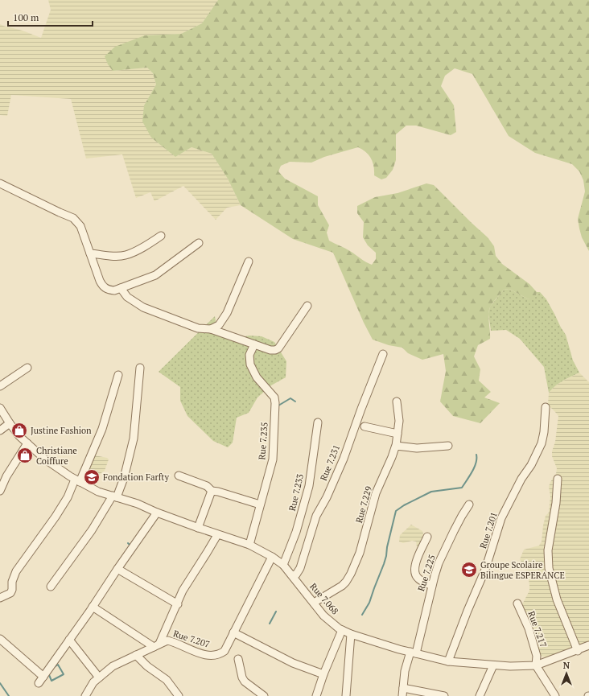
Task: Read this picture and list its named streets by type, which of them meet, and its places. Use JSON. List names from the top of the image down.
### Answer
{
  "streets": {
    "street": [
      "Rue 7.235",
      "Rue 7.231",
      "Rue 7.233",
      "Rue 7.229",
      "Rue 7.201",
      "Rue 7.225",
      "Rue 7.068",
      "Rue 7.217",
      "Rue 7.207"
    ]
  },
  "crossings": [
    ["Rue 7.235", "Rue 7.068"],
    ["Rue 7.231", "Rue 7.068"],
    ["Rue 7.233", "Rue 7.068"],
    ["Rue 7.229", "Rue 7.068"],
    ["Rue 7.201", "Rue 7.068"],
    ["Rue 7.225", "Rue 7.068"],
    ["Rue 7.068", "Rue 7.217"],
    ["Rue 7.068", "Rue 7.207"]
  ],
  "places": {
    "shop": ["Justine Fashion", "Christiane Coiffure"],
    "school or university": ["Fondation Farfty", "Groupe Scolaire Bilingue ESPERANCE"]
  },
  "scale_bar": "100 m",
  "north": "top"
}
